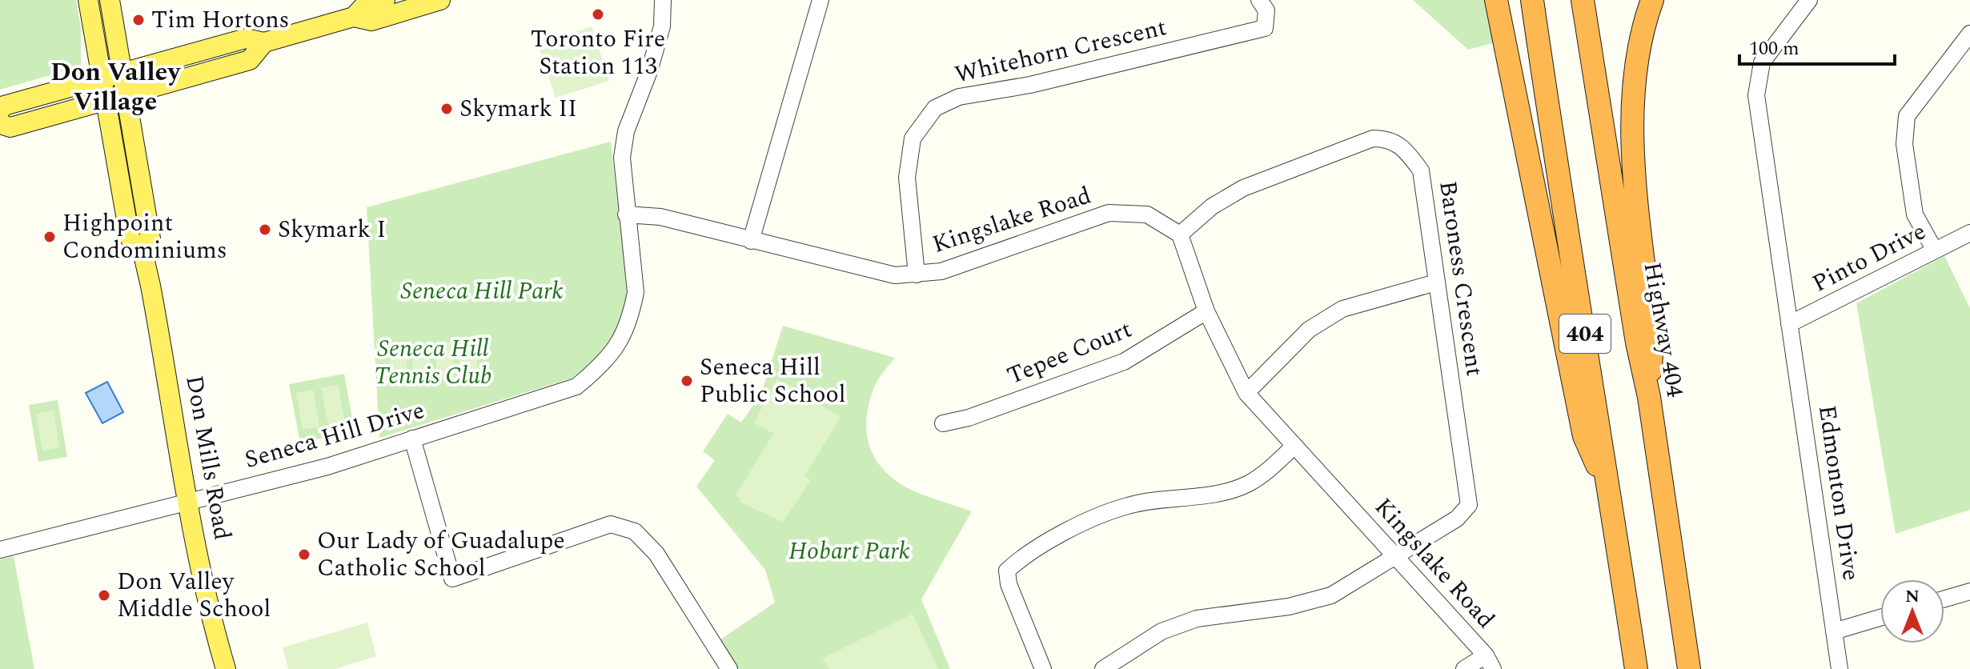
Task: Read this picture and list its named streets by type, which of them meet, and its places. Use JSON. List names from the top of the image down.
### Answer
{
  "streets": {
    "highway": ["Highway 404", "404"],
    "main road": ["Don Mills Road"],
    "street": [
      "Whitehorn Crescent",
      "Kingslake Road",
      "Pinto Drive",
      "Baroness Crescent",
      "Tepee Court",
      "Seneca Hill Drive",
      "Edmonton Drive"
    ]
  },
  "crossings": [
    ["Whitehorn Crescent", "Kingslake Road"],
    ["Kingslake Road", "Baroness Crescent"],
    ["Kingslake Road", "Tepee Court"],
    ["Kingslake Road", "Seneca Hill Drive"],
    ["Pinto Drive", "Edmonton Drive"],
    ["Seneca Hill Drive", "Don Mills Road"]
  ],
  "districts": ["Don Valley Village"],
  "parks": ["Seneca Hill Park", "Seneca Hill Tennis Club", "Hobart Park"],
  "places": [
    "Toronto Fire Station 113",
    "Tim Hortons",
    "Skymark II",
    "Skymark I",
    "Highpoint Condominiums",
    "Seneca Hill Public School",
    "Our Lady of Guadalupe Catholic School",
    "Don Valley Middle School"
  ],
  "scale_bar": "100 m",
  "north": "top"
}
